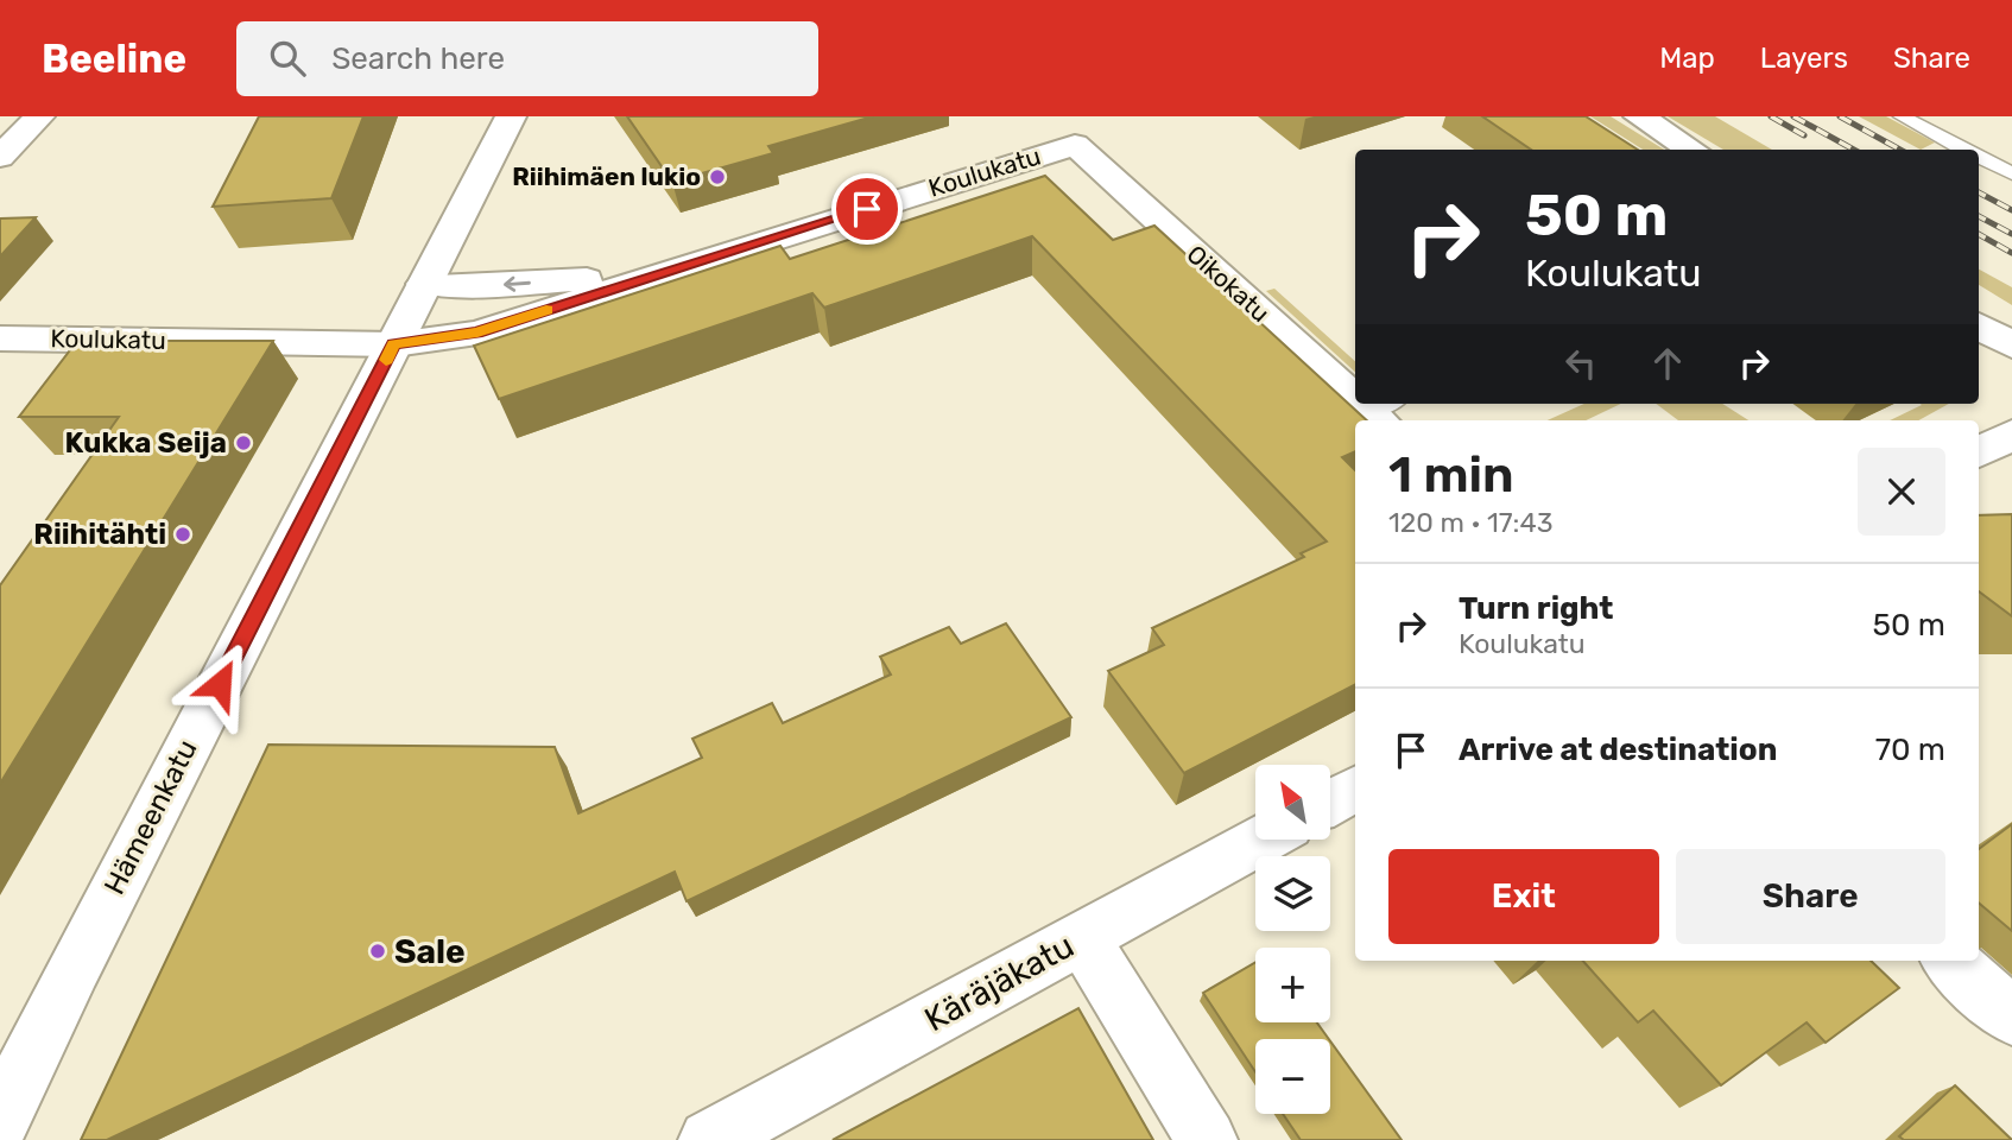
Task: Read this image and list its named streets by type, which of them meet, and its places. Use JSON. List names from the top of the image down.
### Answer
{
  "streets": {
    "street": [
      "Koulukatu",
      "Oikokatu",
      "Hämeenkatu",
      "Käräjäkatu"
    ]
  },
  "crossings": [
    ["Koulukatu", "Oikokatu"],
    ["Koulukatu", "Hämeenkatu"]
  ],
  "places": [
    "Riihimäen lukio",
    "Kukka Seija",
    "Riihitähti",
    "Sale"
  ],
  "north": "top left",
  "page": {
    "header": "Beeline",
    "search": "Search here",
    "nav": ["Map", "Layers", "Share"],
    "turn": ["50 m", "Koulukatu"],
    "heading": ["1 min", "120 m · 17:43"],
    "list": [
      {
        "name": "Turn right",
        "note": "Koulukatu",
        "value": "50 m"
      },
      {
        "name": "Arrive at destination",
        "value": "70 m"
      }
    ],
    "map_buttons": ["+", "−"],
    "buttons": ["Exit", "Share"]
  }
}
